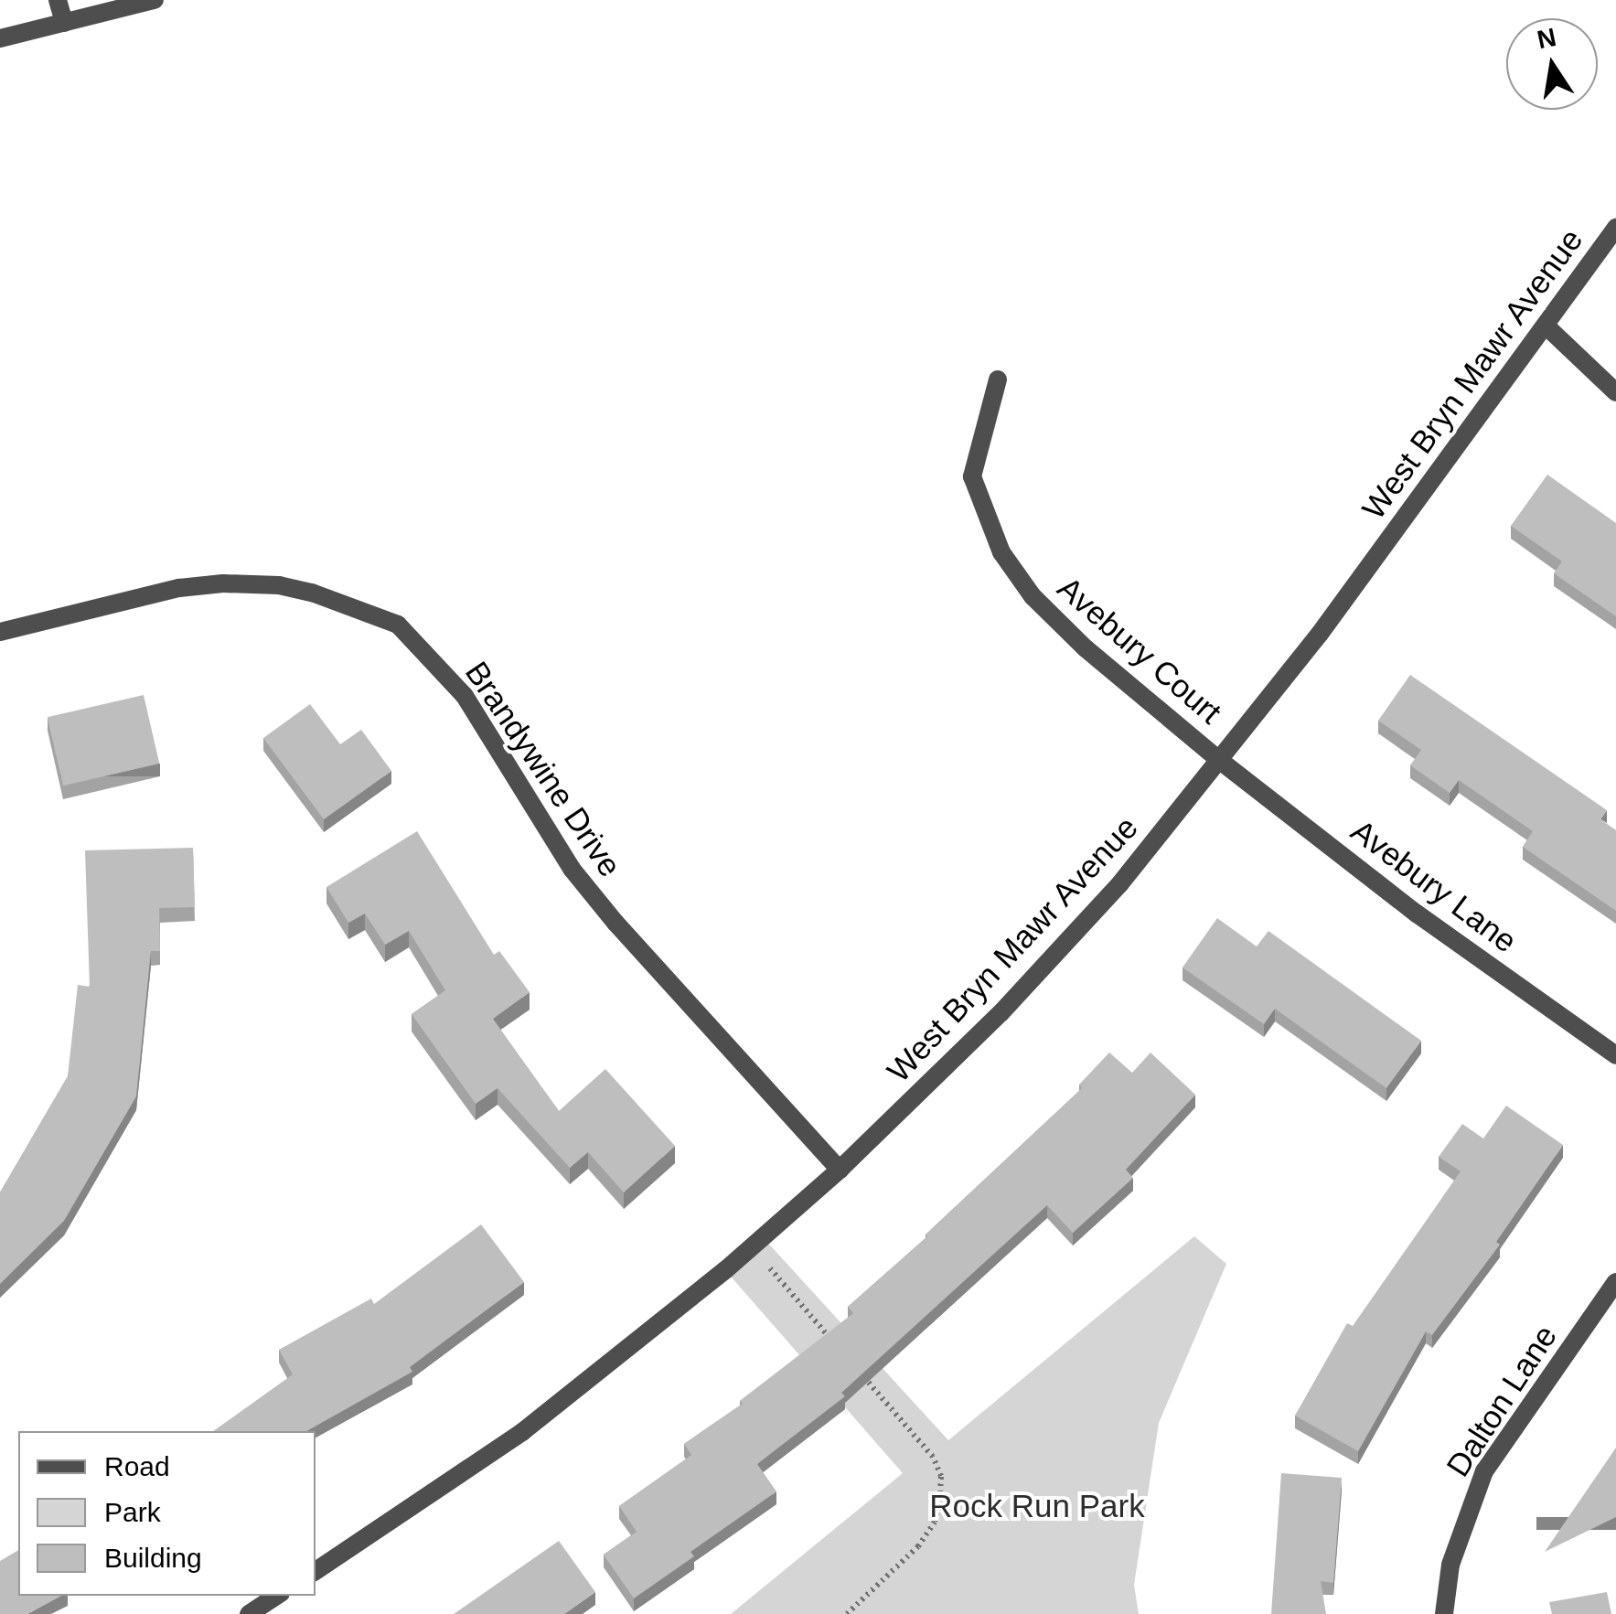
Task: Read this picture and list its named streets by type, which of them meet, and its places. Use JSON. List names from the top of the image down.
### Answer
{
  "streets": {
    "street": [
      "West Bryn Mawr Avenue",
      "Avebury Court",
      "Brandywine Drive",
      "Avebury Lane",
      "Dalton Lane"
    ]
  },
  "crossings": [
    ["West Bryn Mawr Avenue", "Avebury Court"],
    ["West Bryn Mawr Avenue", "Brandywine Drive"],
    ["West Bryn Mawr Avenue", "Avebury Lane"],
    ["Avebury Court", "Avebury Lane"]
  ],
  "parks": ["Rock Run Park"],
  "legend": ["Road", "Park", "Building"],
  "north": "top"
}
